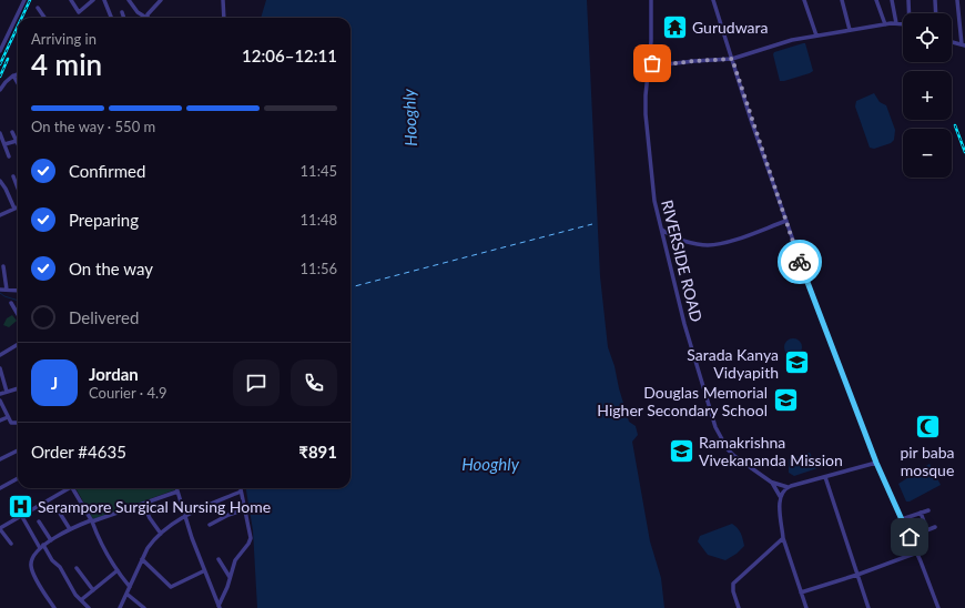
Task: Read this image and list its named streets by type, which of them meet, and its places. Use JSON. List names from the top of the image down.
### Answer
{
  "streets": {
    "street": ["RIVERSIDE ROAD"]
  },
  "water": ["Hooghly"],
  "places": {
    "temple": ["Gurudwara"],
    "school or university": ["Sarada Kanya Vidyapith", "Douglas Memorial Higher Secondary School", "Ramakrishna Vivekananda Mission"],
    "mosque": ["pir baba mosque"],
    "hospital": ["Serampore Surgical Nursing Home"]
  },
  "page": {
    "map_buttons": ["+", "−"],
    "heading": ["4 min", "Arriving in", "12:06–12:11"],
    "panel": [
      "Jordan",
      "Courier · 4.9",
      "Order #4635",
      "₹891"
    ],
    "bar": "On the way · 550 m",
    "list": [
      ["Confirmed", "11:45"],
      ["Preparing", "11:48"],
      ["On the way", "11:56"],
      "Delivered"
    ],
    "round": "J"
  }
}
